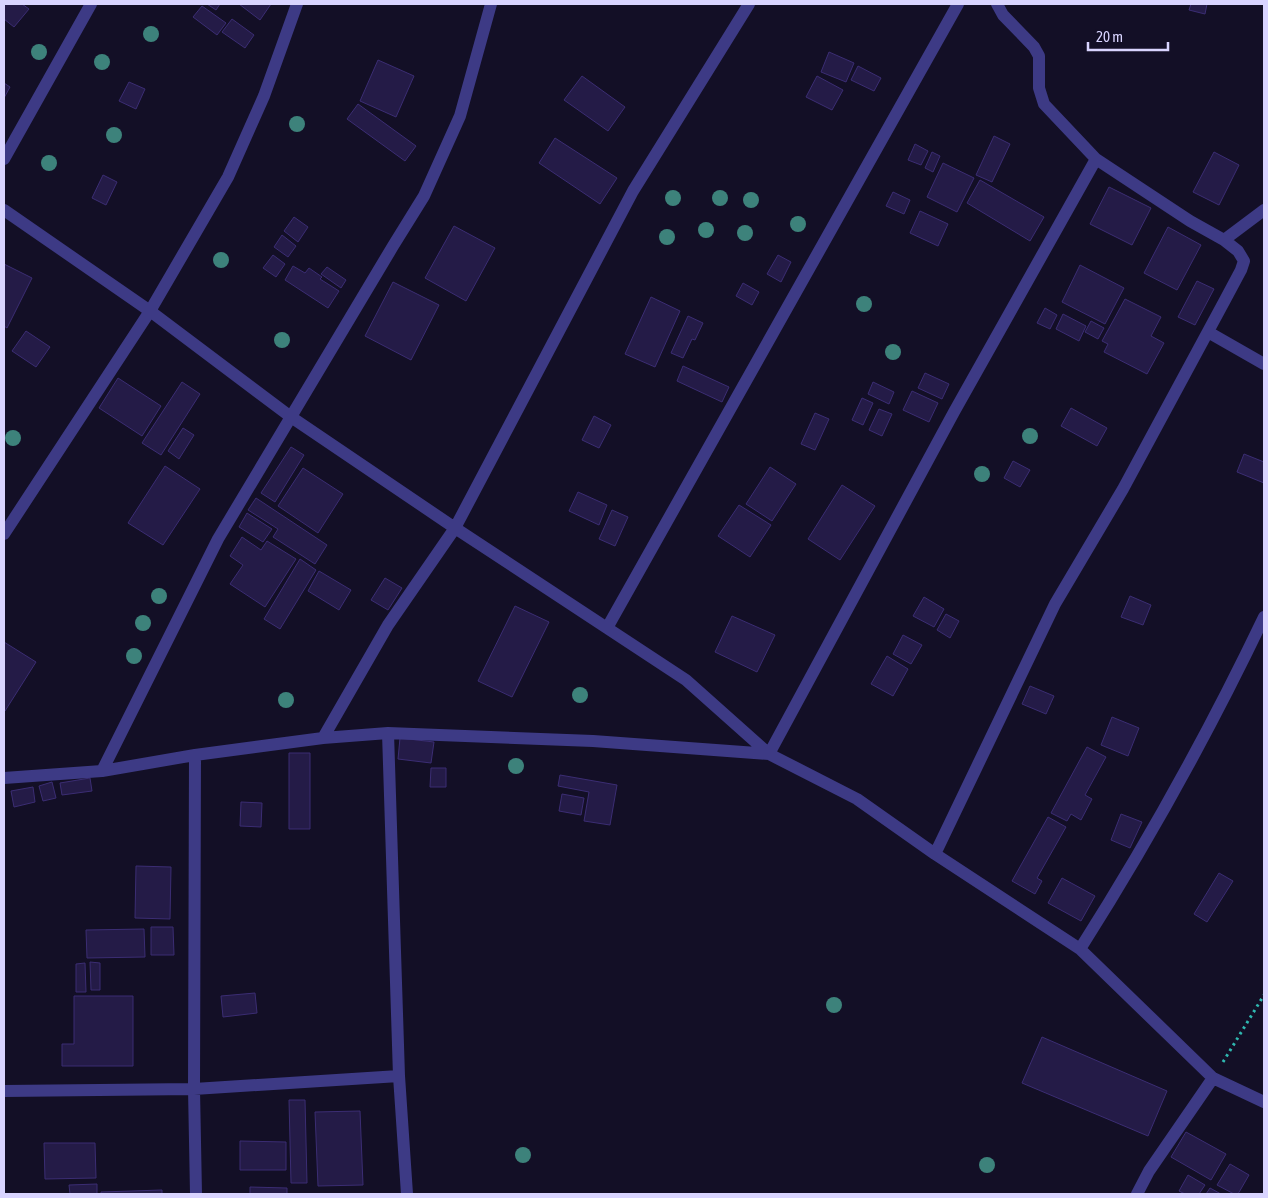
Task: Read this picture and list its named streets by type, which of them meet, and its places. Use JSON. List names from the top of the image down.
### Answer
{
  "scale_bar": "20 m"
}
